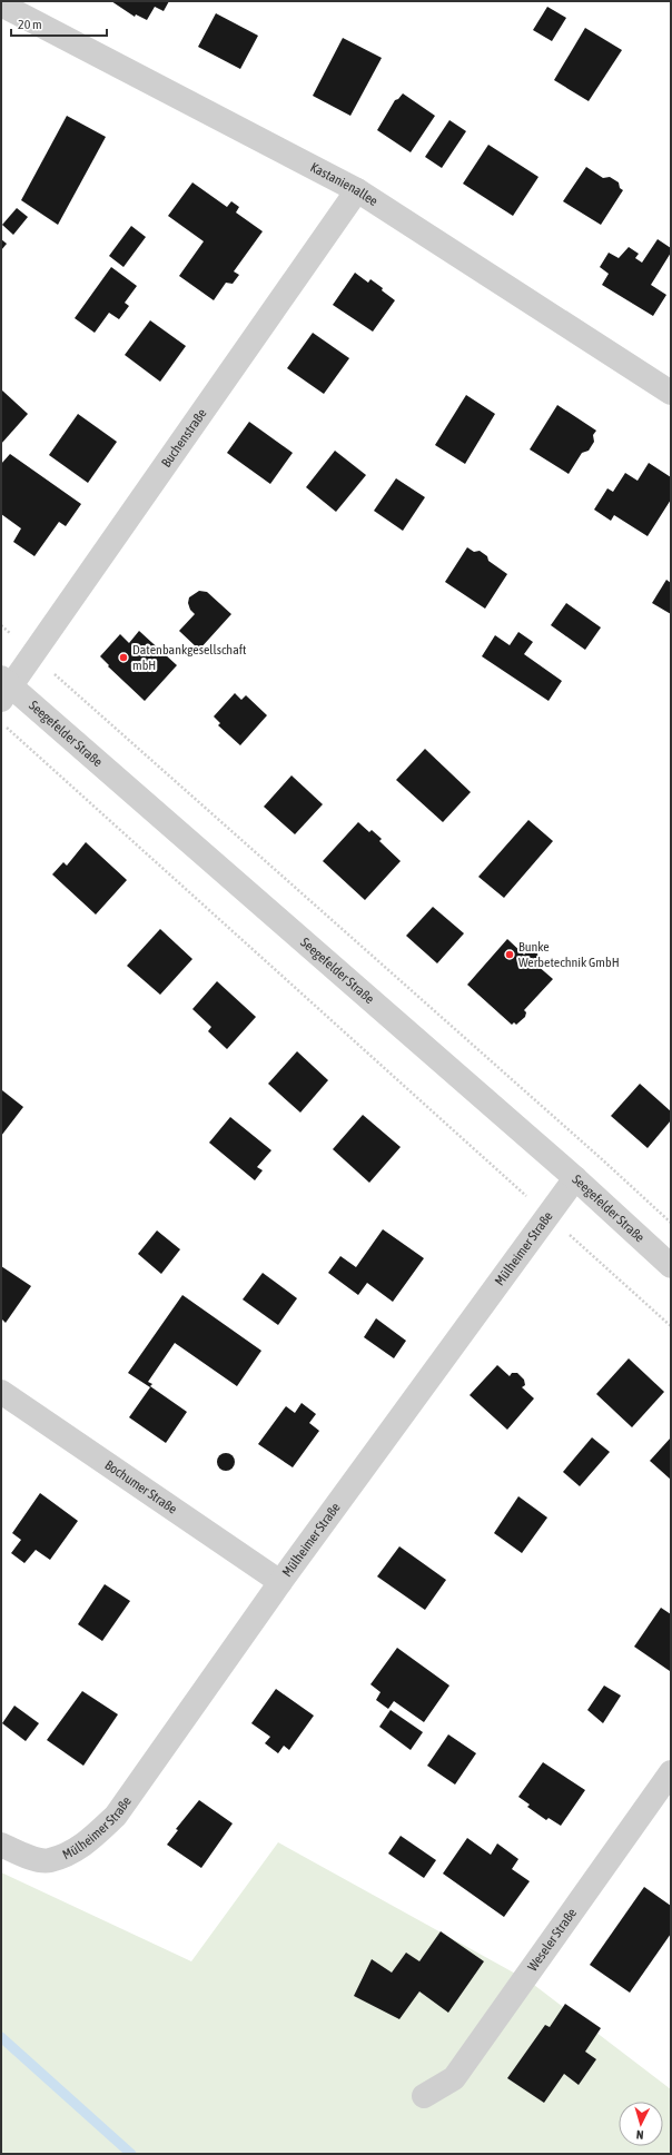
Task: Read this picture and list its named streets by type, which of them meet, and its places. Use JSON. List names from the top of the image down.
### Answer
{
  "streets": {
    "street": [
      "Kastanienallee",
      "Buchenstraße",
      "Seegefelder Straße",
      "Mülheimer Straße",
      "Bochumer Straße",
      "Weseler Straße"
    ]
  },
  "crossings": [
    ["Kastanienallee", "Buchenstraße"],
    ["Buchenstraße", "Seegefelder Straße"],
    ["Seegefelder Straße", "Mülheimer Straße"],
    ["Mülheimer Straße", "Bochumer Straße"]
  ],
  "places": ["Datenbankgesellschaft mbH", "Bunke Werbetechnik GmbH"],
  "scale_bar": "20 m",
  "north": "bottom"
}
